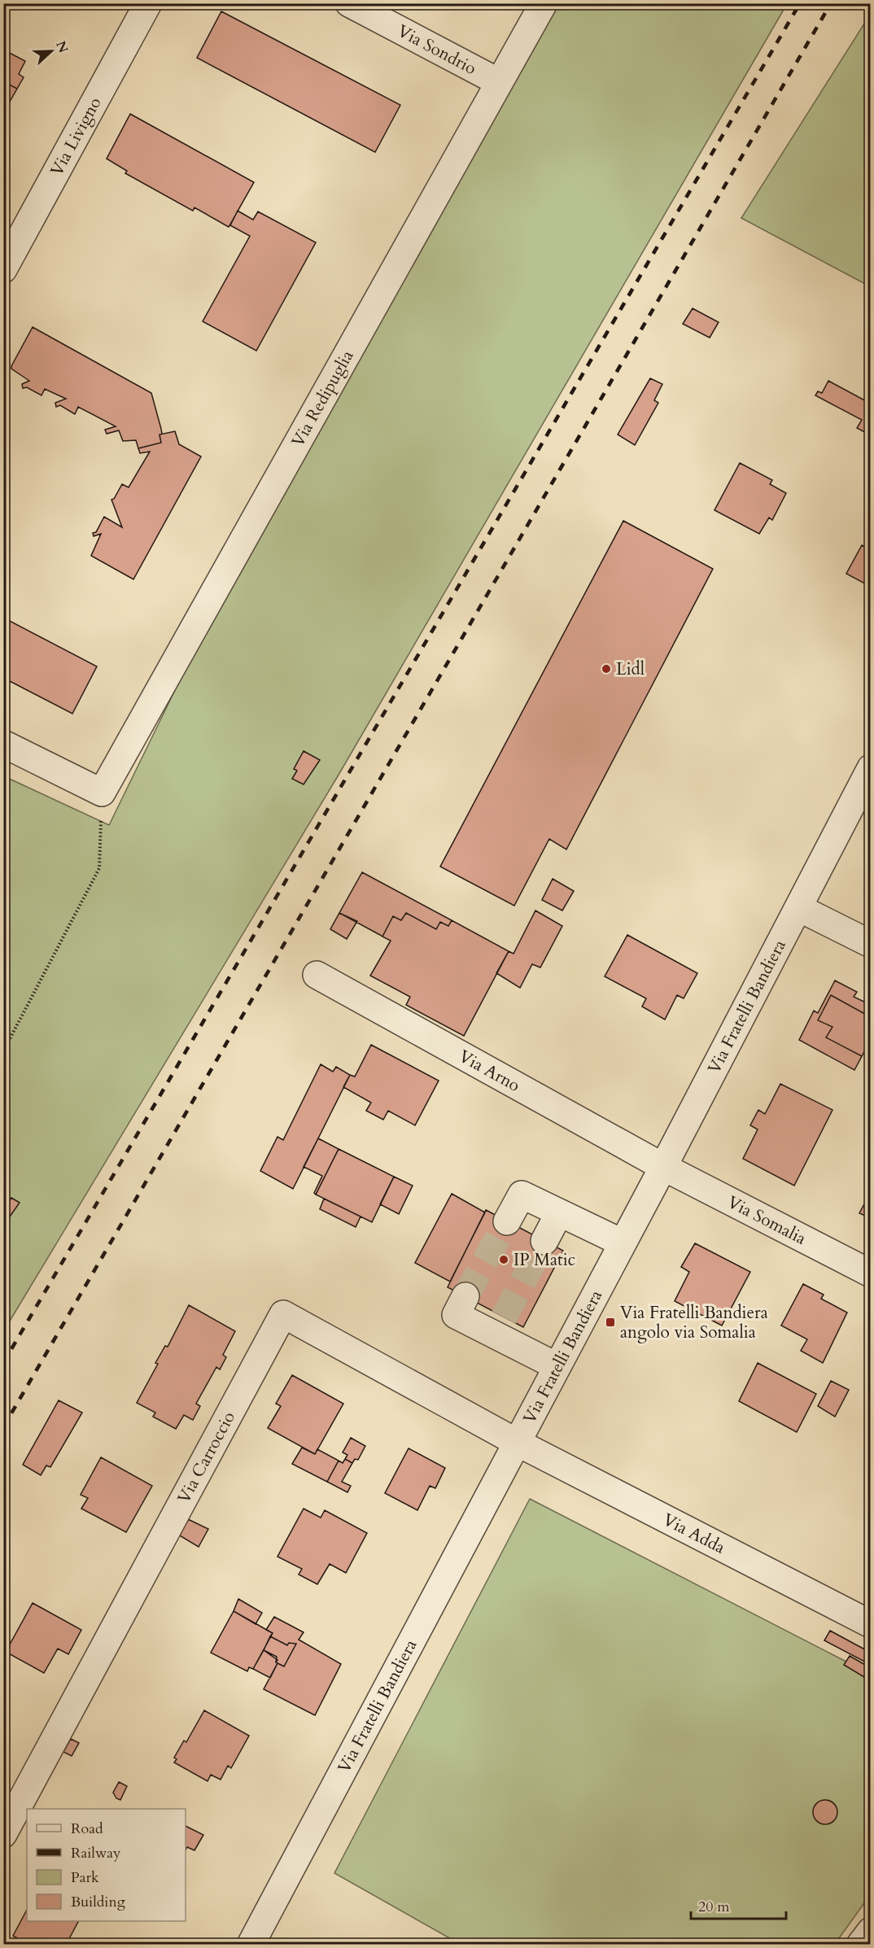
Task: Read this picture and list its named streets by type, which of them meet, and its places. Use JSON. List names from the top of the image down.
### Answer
{
  "streets": {
    "street": [
      "Via Sondrio",
      "Via Livigno",
      "Via Redipuglia",
      "Via Fratelli Bandiera",
      "Via Arno",
      "Via Somalia",
      "Via Carroccio",
      "Via Adda"
    ]
  },
  "crossings": [
    ["Via Sondrio", "Via Redipuglia"],
    ["Via Fratelli Bandiera", "Via Arno"],
    ["Via Fratelli Bandiera", "Via Somalia"],
    ["Via Fratelli Bandiera", "Via Carroccio"],
    ["Via Fratelli Bandiera", "Via Adda"],
    ["Via Arno", "Via Somalia"],
    ["Via Carroccio", "Via Adda"]
  ],
  "places": {
    "other": ["Lidl", "IP Matic"],
    "transit": ["Via Fratelli Bandiera angolo via Somalia"]
  },
  "legend": [
    "Road",
    "Railway",
    "Park",
    "Building"
  ],
  "scale_bar": "20 m",
  "north": "right"
}
